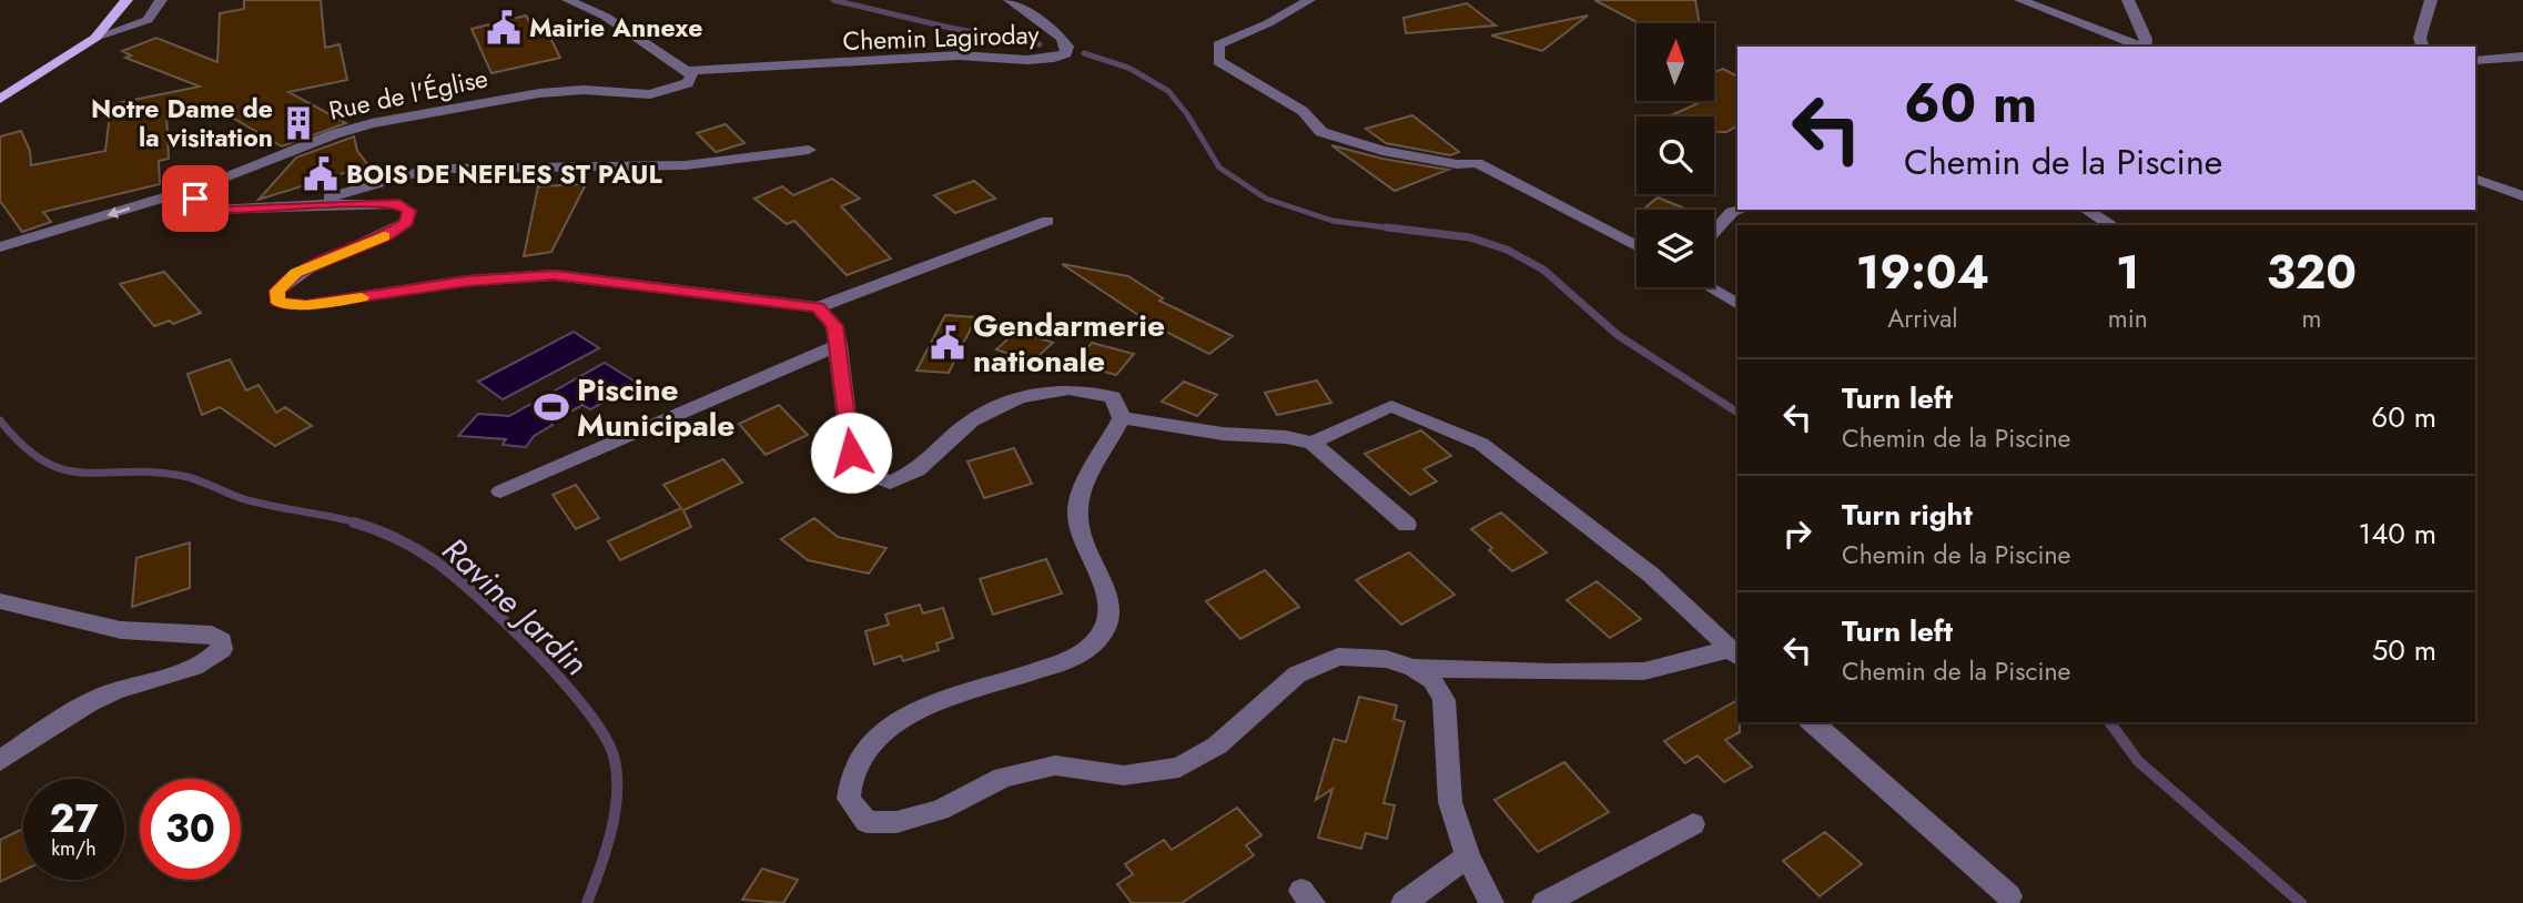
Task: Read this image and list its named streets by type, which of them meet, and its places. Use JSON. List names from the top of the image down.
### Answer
{
  "streets": {
    "street": ["Chemin Lagiroday", "Rue de l'Église"]
  },
  "crossings": [
    ["Chemin Lagiroday", "Rue de l'Église"]
  ],
  "water": ["Ravine Jardin"],
  "places": {
    "public building": ["Mairie Annexe", "BOIS DE NEFLES ST PAUL", "Gendarmerie nationale"],
    "building": ["Notre Dame de la visitation"],
    "sports": ["Piscine Municipale"]
  },
  "north": "top",
  "page": {
    "turn": ["60 m", "Chemin de la Piscine"],
    "eta": [
      "19:04",
      "Arrival",
      "1",
      "min",
      "320",
      "m"
    ],
    "list": [
      {
        "name": "Turn left",
        "note": "Chemin de la Piscine",
        "value": "60 m"
      },
      {
        "name": "Turn right",
        "note": "Chemin de la Piscine",
        "value": "140 m"
      },
      {
        "name": "Turn left",
        "note": "Chemin de la Piscine",
        "value": "50 m"
      }
    ],
    "speed": "27 km/h",
    "limit": "30"
  }
}
